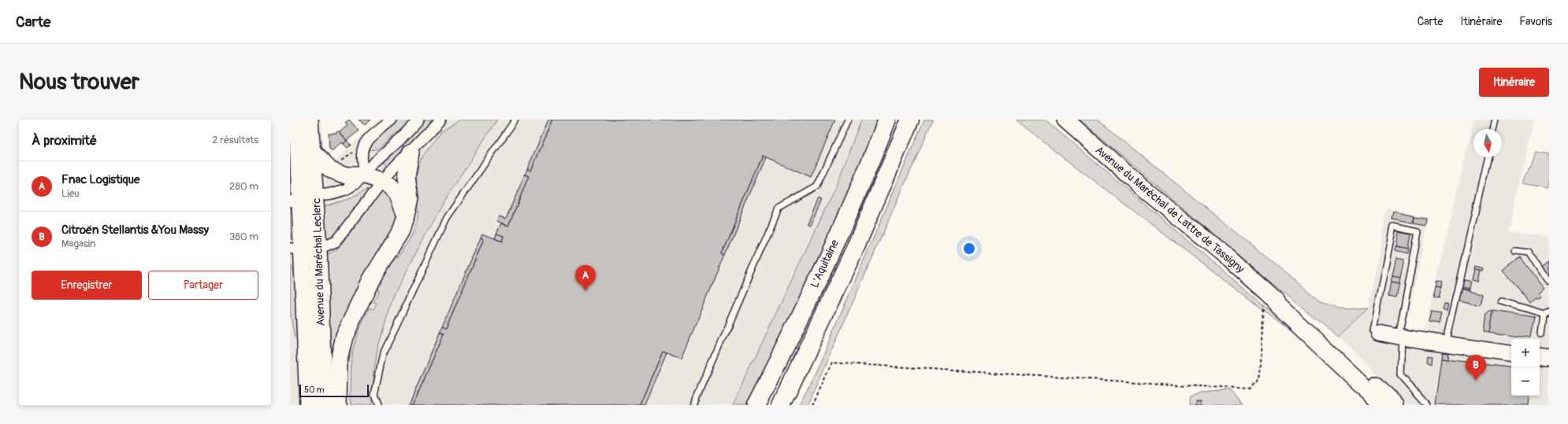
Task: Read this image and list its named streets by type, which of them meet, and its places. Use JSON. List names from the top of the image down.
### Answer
{
  "streets": {
    "highway": ["L'Aquitaine"],
    "main road": ["Avenue du Maréchal de Lattre de Tassigny", "Avenue du Maréchal Leclerc"]
  },
  "scale_bar": "50 m",
  "north": "bottom",
  "page": {
    "header": "Carte",
    "nav": ["Carte", "Itinéraire", "Favoris"],
    "buttons": [
      "Itinéraire",
      ["Enregistrer", "Partager"]
    ],
    "title": "Nous trouver",
    "heading": ["À proximité", "2 résultats"],
    "list": [
      {
        "mark": "A",
        "name": "Fnac Logistique",
        "note": "Lieu",
        "value": "280 m"
      },
      {
        "mark": "B",
        "name": "Citroën Stellantis &You Massy",
        "note": "Magasin",
        "value": "380 m"
      }
    ],
    "pins": ["A", "B"],
    "map_buttons": ["+", "−"],
    "scale": "50 m"
  }
}
